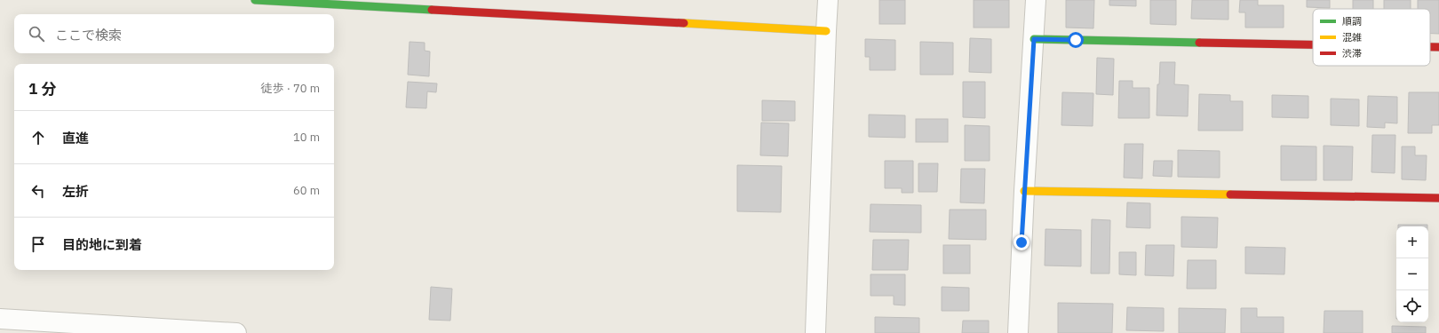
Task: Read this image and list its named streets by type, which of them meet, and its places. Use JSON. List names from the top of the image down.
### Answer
{
  "legend": ["順調", "混雑", "渋滞"],
  "page": {
    "search": "ここで検索",
    "heading": ["1 分", "徒歩 · 70 m"],
    "list": [
      ["直進", "10 m"],
      ["左折", "60 m"],
      "目的地に到着"
    ],
    "map_buttons": ["+", "−"]
  }
}
